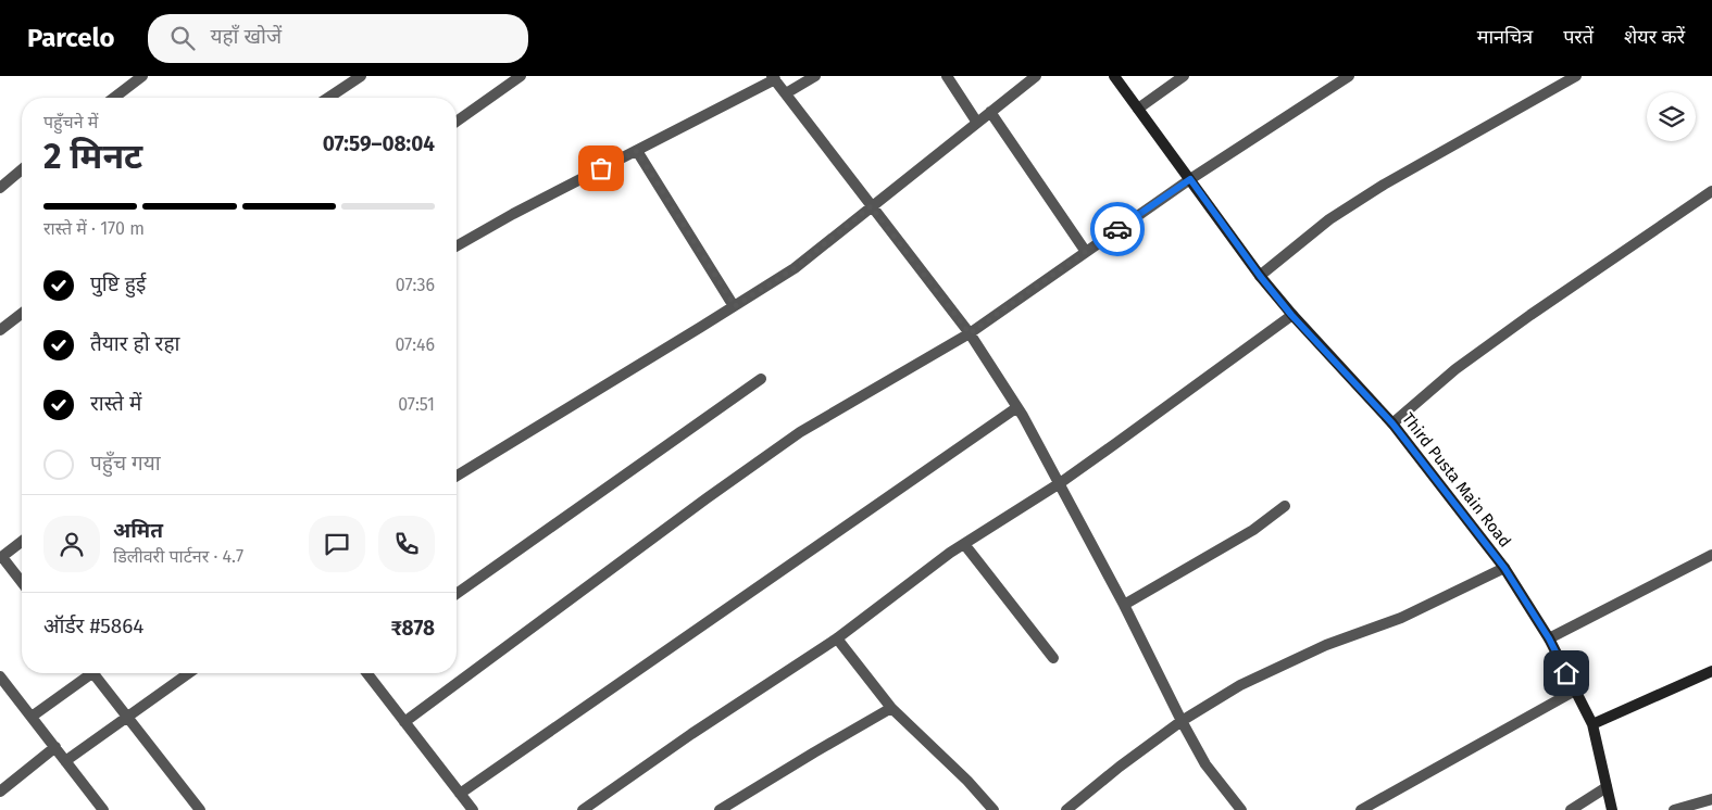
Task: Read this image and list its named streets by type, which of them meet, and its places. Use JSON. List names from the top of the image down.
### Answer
{
  "streets": {
    "street": ["Third Pusta Main Road"]
  },
  "page": {
    "header": "Parcelo",
    "search": "यहाँ खोजें",
    "nav": ["मानचित्र", "परतें", "शेयर करें"],
    "heading": ["2 मिनट", "पहुँचने में", "07:59–08:04"],
    "panel": [
      "अमित",
      "डिलीवरी पार्टनर · 4.7",
      "ऑर्डर #5864",
      "₹878"
    ],
    "bar": "रास्ते में · 170 m",
    "list": [
      ["पुष्टि हुई", "07:36"],
      ["तैयार हो रहा", "07:46"],
      ["रास्ते में", "07:51"],
      "पहुँच गया"
    ]
  }
}
